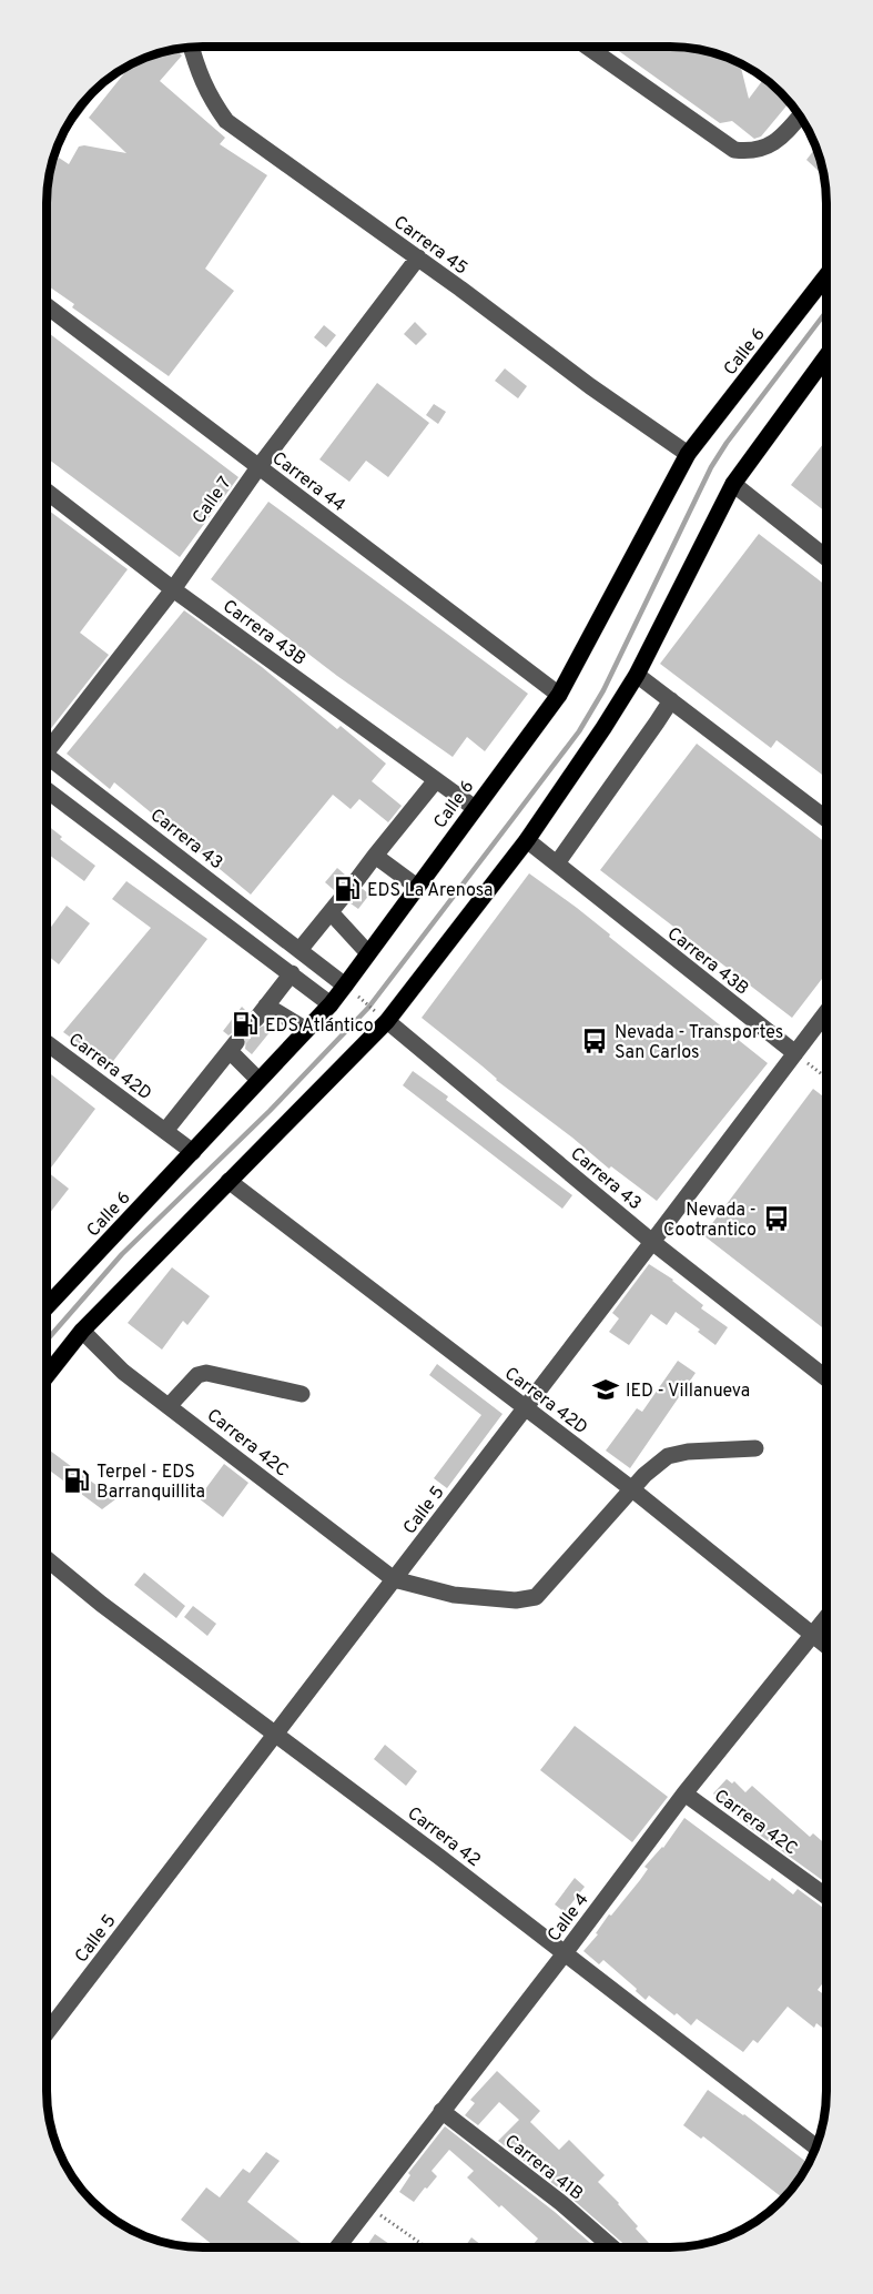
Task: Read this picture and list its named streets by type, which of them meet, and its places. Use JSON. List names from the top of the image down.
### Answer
{
  "streets": {
    "main road": ["Calle 6"],
    "street": [
      "Carrera 45",
      "Carrera 44",
      "Calle 7",
      "Carrera 43B",
      "Carrera 43",
      "Carrera 42D",
      "Carrera 42C",
      "Calle 5",
      "Carrera 42",
      "Calle 4",
      "Carrera 41B"
    ]
  },
  "crossings": [
    ["Carrera 45", "Calle 6"],
    ["Carrera 45", "Calle 7"],
    ["Calle 6", "Carrera 44"],
    ["Calle 6", "Carrera 43B"],
    ["Calle 6", "Carrera 43"],
    ["Calle 6", "Carrera 42D"],
    ["Carrera 44", "Calle 7"],
    ["Calle 7", "Carrera 43B"],
    ["Carrera 43B", "Calle 5"],
    ["Carrera 43", "Calle 5"],
    ["Carrera 42D", "Calle 5"],
    ["Carrera 42D", "Calle 4"],
    ["Carrera 42C", "Calle 5"],
    ["Carrera 42C", "Calle 4"],
    ["Calle 5", "Carrera 42"],
    ["Carrera 42", "Calle 4"],
    ["Calle 4", "Carrera 41B"]
  ],
  "places": {
    "fuel station": ["EDS La Arenosa", "EDS Atlántico", "Terpel - EDS Barranquillita"],
    "bus stop": ["Nevada - Transportes San Carlos", "Nevada - Cootrantico"],
    "school or university": ["IED - Villanueva"]
  }
}
